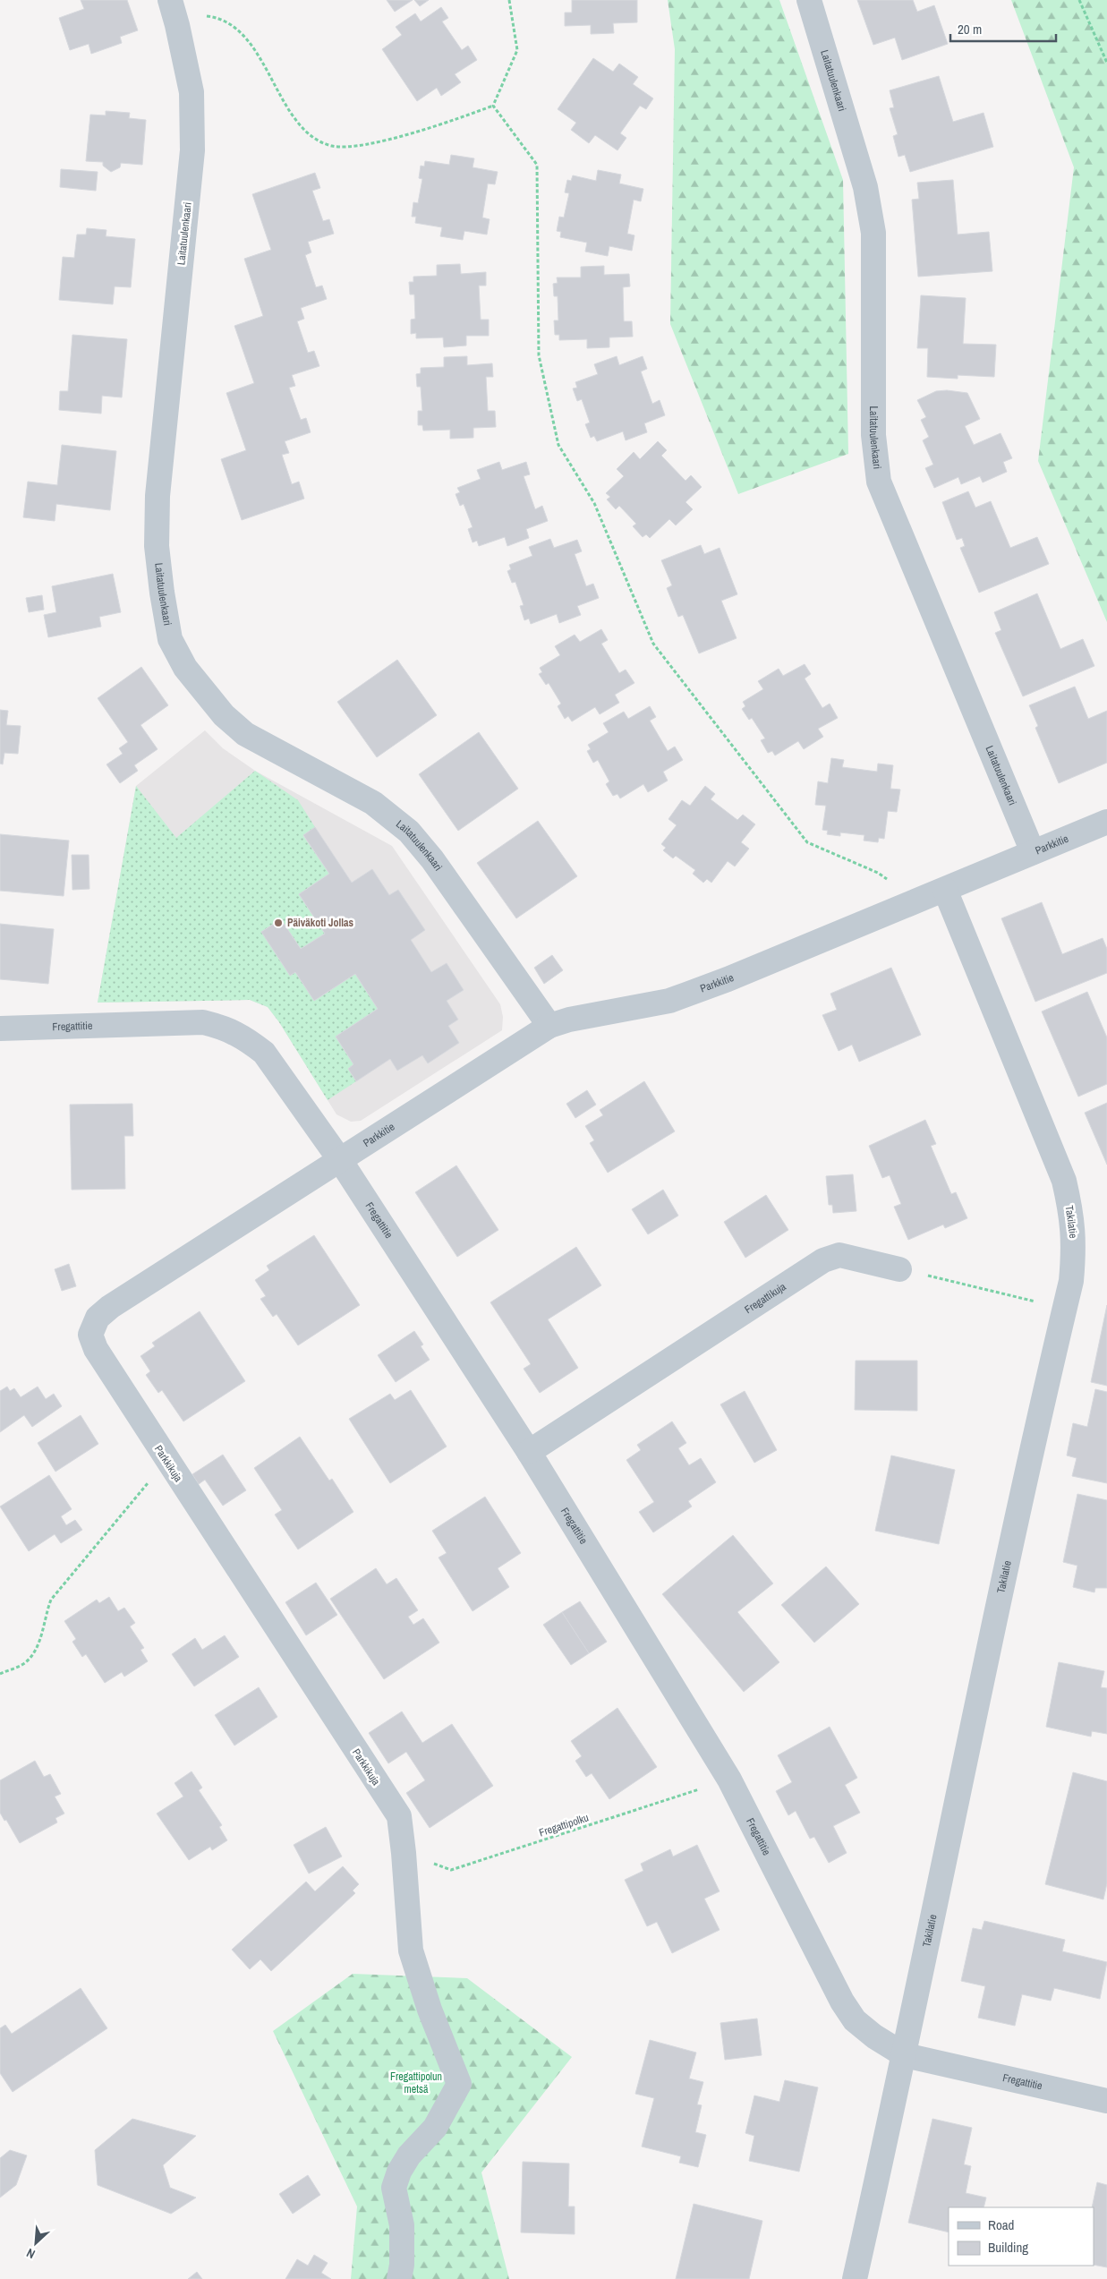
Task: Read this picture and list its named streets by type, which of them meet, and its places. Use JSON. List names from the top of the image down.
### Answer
{
  "streets": {
    "street": [
      "Laitatuulenkaari",
      "Parkkitie",
      "Fregattitie",
      "Takilatie",
      "Fregattikuja",
      "Parkkikuja"
    ],
    "path": ["Fregattipolku"]
  },
  "crossings": [
    ["Laitatuulenkaari", "Parkkitie"],
    ["Parkkitie", "Fregattitie"],
    ["Parkkitie", "Takilatie"],
    ["Parkkitie", "Parkkikuja"],
    ["Fregattitie", "Takilatie"],
    ["Fregattitie", "Fregattikuja"],
    ["Fregattitie", "Parkkikuja"],
    ["Fregattitie", "Fregattipolku"],
    ["Parkkikuja", "Fregattipolku"]
  ],
  "parks": ["Fregattipolun metsä"],
  "places": ["Päiväkoti Jollas"],
  "legend": ["Road", "Building"],
  "scale_bar": "20 m",
  "north": "bottom left"
}
